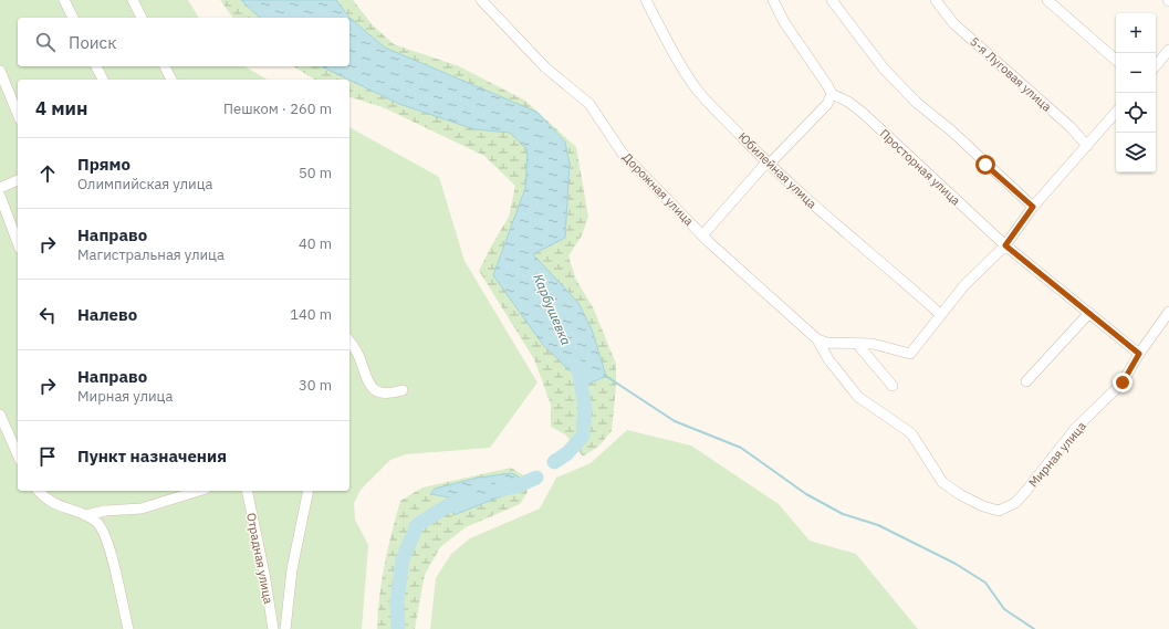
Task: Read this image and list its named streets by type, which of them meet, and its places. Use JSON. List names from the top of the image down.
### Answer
{
  "streets": {
    "street": [
      "5-я Луговая улица",
      "Просторная улица",
      "Юбилейная улица",
      "Дорожная улица",
      "Мирная улица",
      "Отрадная улица"
    ]
  },
  "crossings": [
    ["Просторная улица", "Мирная улица"],
    ["Дорожная улица", "Мирная улица"]
  ],
  "water": ["Карбушевка"],
  "page": {
    "map_buttons": ["+", "−"],
    "search": "Поиск",
    "heading": ["4 мин", "Пешком · 260 m"],
    "list": [
      ["Прямо", "Олимпийская улица", "50 m"],
      ["Направо", "Магистральная улица", "40 m"],
      ["Налево", "140 m"],
      ["Направо", "Мирная улица", "30 m"],
      "Пункт назначения"
    ]
  }
}
